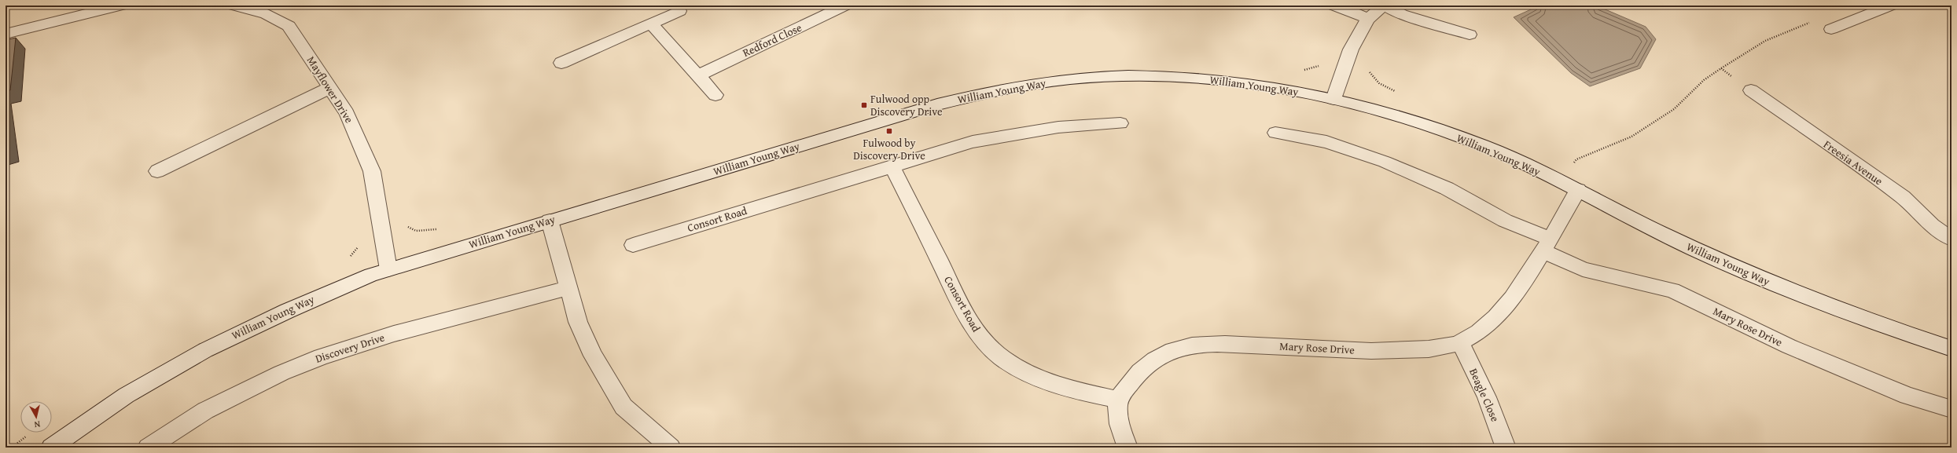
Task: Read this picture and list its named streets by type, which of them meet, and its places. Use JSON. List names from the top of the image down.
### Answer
{
  "streets": {
    "street": [
      "Redford Close",
      "William Young Way",
      "Mayflower Drive",
      "Freesia Avenue",
      "Consort Road",
      "Mary Rose Drive",
      "Discovery Drive",
      "Beagle Close"
    ]
  },
  "crossings": [
    ["William Young Way", "Mayflower Drive"],
    ["William Young Way", "Mary Rose Drive"],
    ["Consort Road", "Mary Rose Drive"],
    ["Mary Rose Drive", "Beagle Close"]
  ],
  "places": {
    "transit": ["Fulwood opp Discovery Drive", "Fulwood by Discovery Drive"]
  },
  "north": "bottom"
}
